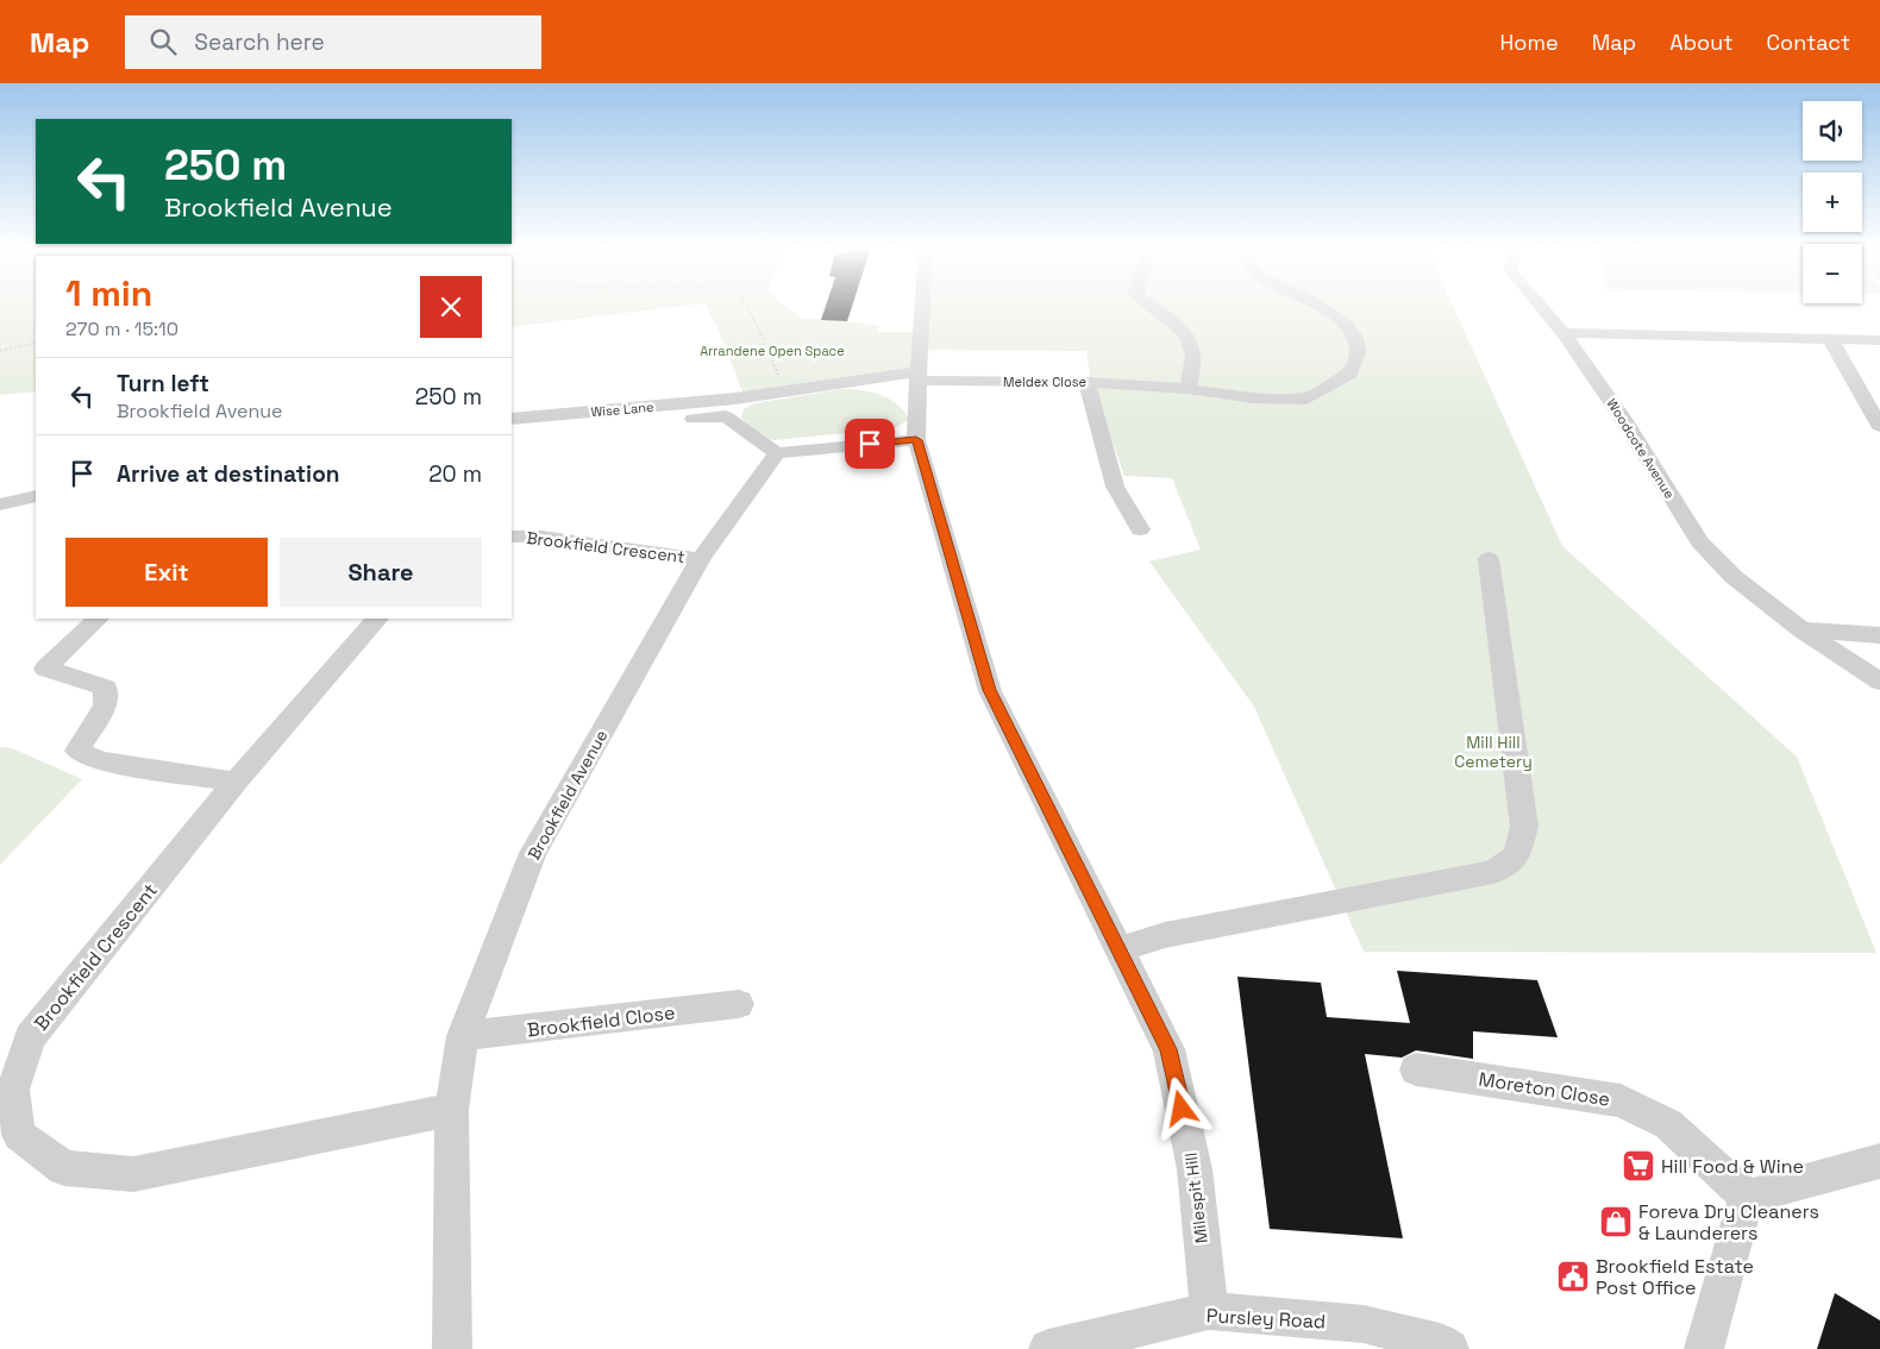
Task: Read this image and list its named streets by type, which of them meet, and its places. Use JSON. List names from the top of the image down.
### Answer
{
  "streets": {
    "street": [
      "Meldex Close",
      "Wise Lane",
      "Woodcote Avenue",
      "Brookfield Crescent",
      "Brookfield Avenue",
      "Brookfield Close",
      "Moreton Close",
      "Milespit Hill",
      "Pursley Road"
    ]
  },
  "crossings": [
    ["Meldex Close", "Wise Lane"],
    ["Meldex Close", "Milespit Hill"],
    ["Wise Lane", "Milespit Hill"],
    ["Brookfield Crescent", "Brookfield Avenue"],
    ["Brookfield Avenue", "Brookfield Close"],
    ["Milespit Hill", "Pursley Road"]
  ],
  "parks": ["Arrandene Open Space", "Mill Hill Cemetery"],
  "places": {
    "supermarket": ["Hill Food & Wine"],
    "shop": ["Foreva Dry Cleaners & Launderers"],
    "public building": ["Brookfield Estate Post Office"]
  },
  "page": {
    "header": "Map",
    "search": "Search here",
    "nav": [
      "Home",
      "Map",
      "About",
      "Contact"
    ],
    "map_buttons": ["+", "−"],
    "turn": ["250 m", "Brookfield Avenue"],
    "heading": ["1 min", "270 m · 15:10"],
    "list": [
      {
        "name": "Turn left",
        "note": "Brookfield Avenue",
        "value": "250 m"
      },
      {
        "name": "Arrive at destination",
        "value": "20 m"
      }
    ],
    "buttons": ["Exit", "Share"]
  }
}
